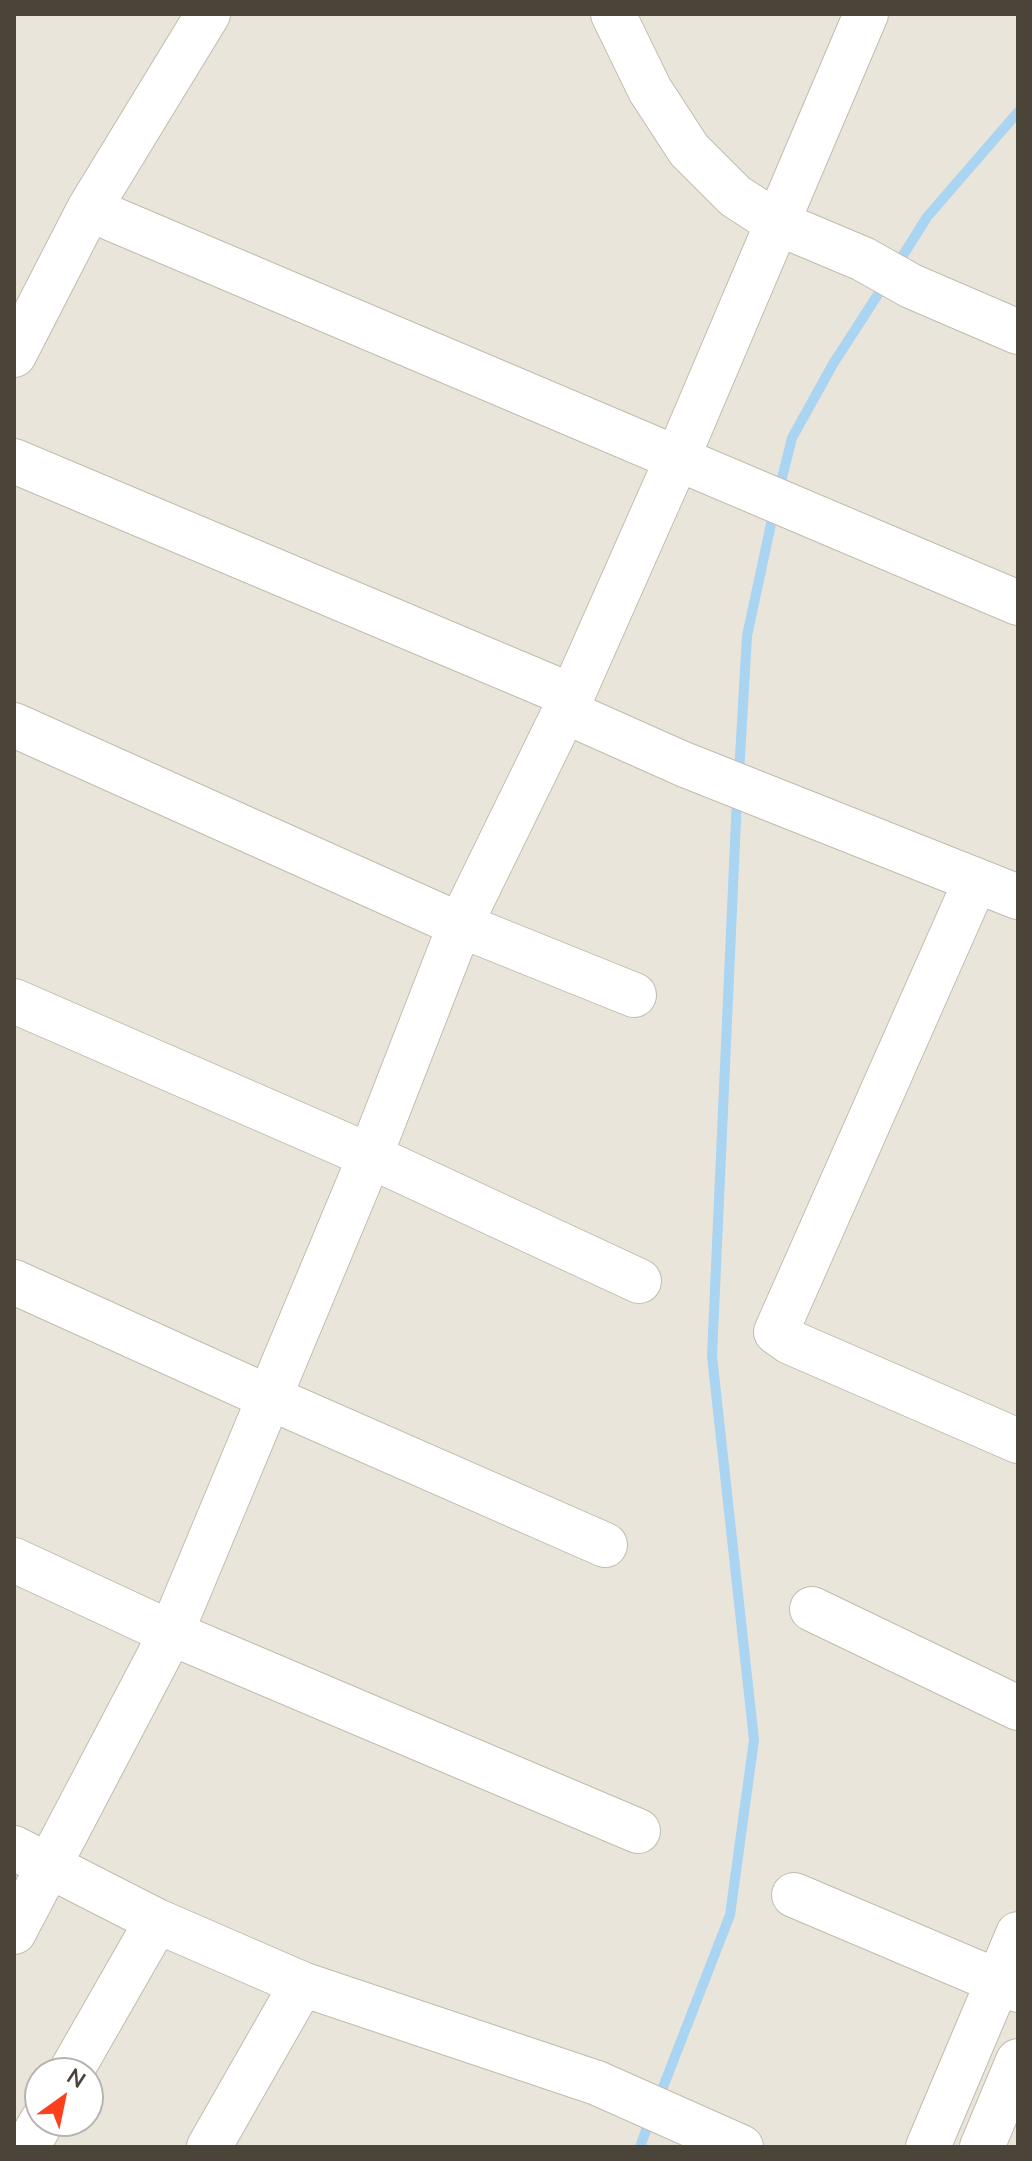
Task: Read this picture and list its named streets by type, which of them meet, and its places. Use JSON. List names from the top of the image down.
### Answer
{
  "north": "top right"
}
